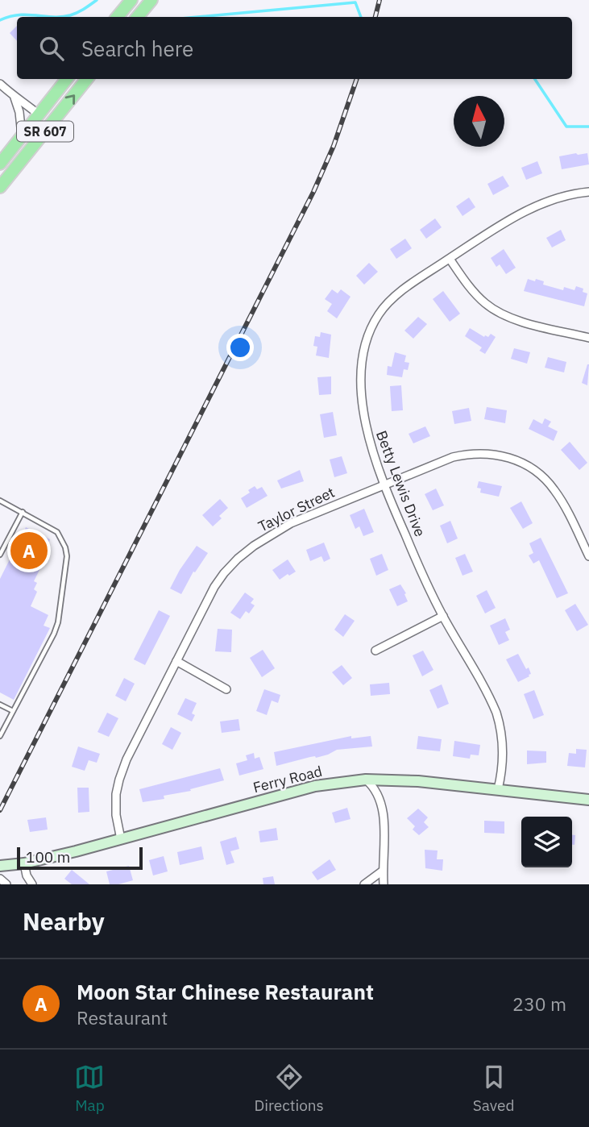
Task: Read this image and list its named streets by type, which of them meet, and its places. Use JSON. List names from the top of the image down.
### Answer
{
  "streets": {
    "main road": ["SR 607", "Ferry Road"],
    "street": ["Betty Lewis Drive", "Taylor Street"]
  },
  "crossings": [
    ["Betty Lewis Drive", "Taylor Street"],
    ["Betty Lewis Drive", "Ferry Road"],
    ["Taylor Street", "Ferry Road"]
  ],
  "scale_bar": "100 m",
  "north": "top",
  "page": {
    "search": "Search here",
    "pins": "A",
    "scale": "100 m",
    "heading": "Nearby",
    "list": [
      {
        "mark": "A",
        "name": "Moon Star Chinese Restaurant",
        "note": "Restaurant",
        "value": "230 m"
      }
    ],
    "nav": ["Map", "Directions", "Saved"]
  }
}
